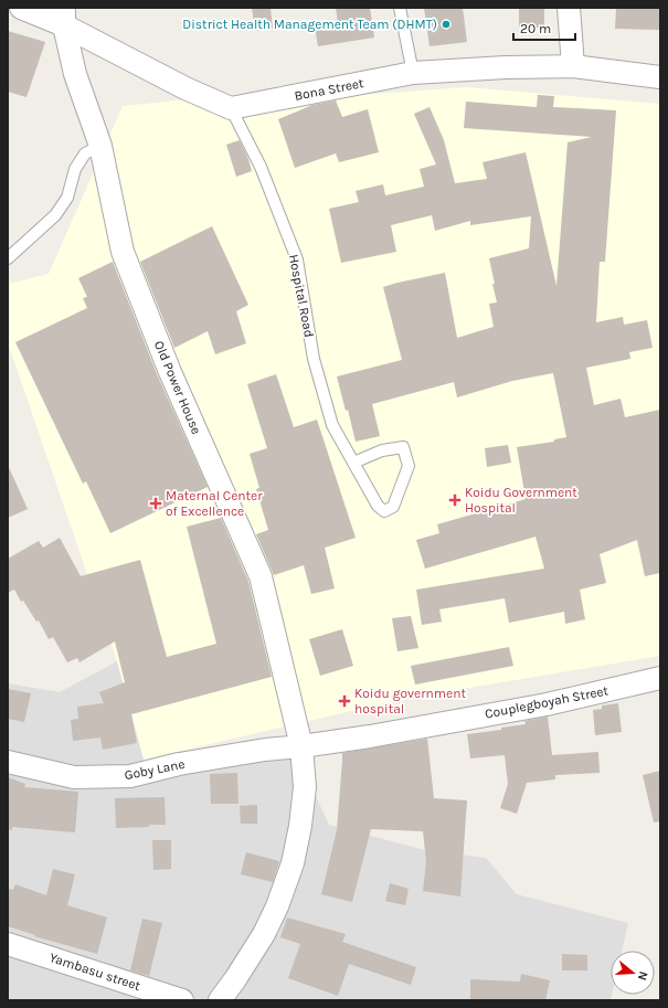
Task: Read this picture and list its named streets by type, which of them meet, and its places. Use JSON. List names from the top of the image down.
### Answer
{
  "streets": {
    "street": [
      "Bona Street",
      "Old Power House",
      "Couplegboyah Street",
      "Goby Lane",
      "Yambasu street"
    ],
    "lane": ["Hospital Road"]
  },
  "crossings": [
    ["Bona Street", "Hospital Road"],
    ["Old Power House", "Couplegboyah Street"],
    ["Old Power House", "Goby Lane"],
    ["Couplegboyah Street", "Goby Lane"]
  ],
  "places": {
    "other": ["District Health Management Team (DHMT)"],
    "health": ["Koidu Government Hospital", "Maternal Center of Excellence", "Koidu government hospital"]
  },
  "scale_bar": "20 m",
  "north": "right"
}
